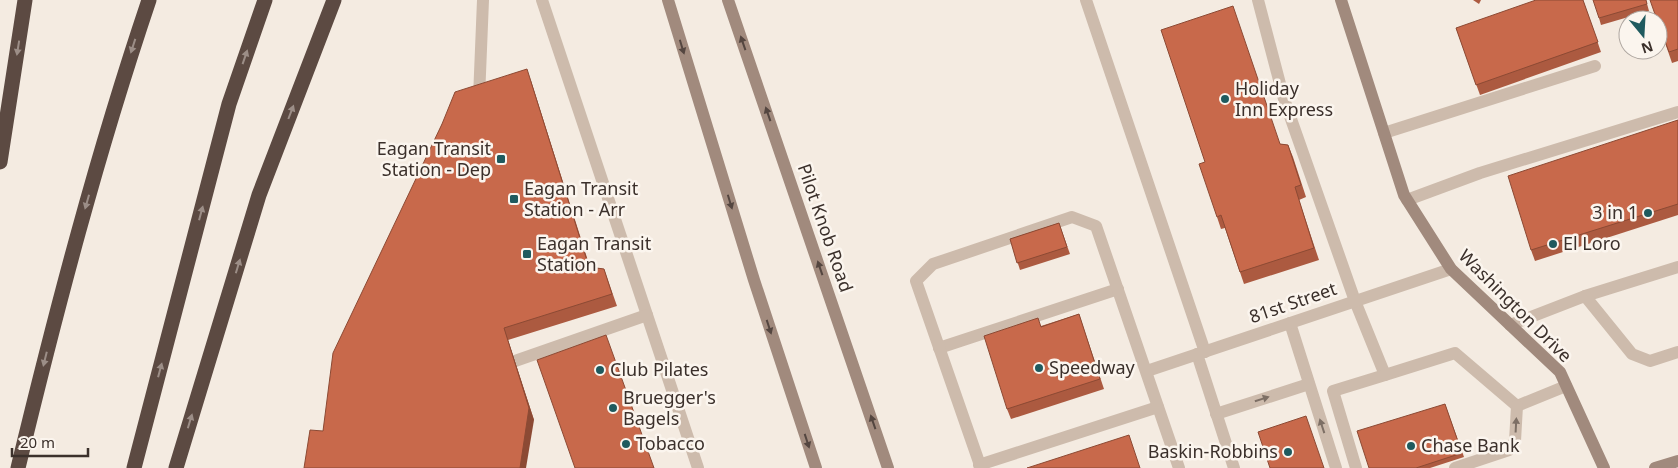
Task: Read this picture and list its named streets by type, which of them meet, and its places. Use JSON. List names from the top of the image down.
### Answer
{
  "streets": {
    "main road": ["Pilot Knob Road", "Washington Drive"],
    "lane": ["81st Street"]
  },
  "crossings": [
    ["81st Street", "Washington Drive"]
  ],
  "places": {
    "other": [
      "Holiday Inn Express",
      "3 in 1",
      "El Loro",
      "Speedway",
      "Club Pilates",
      "Bruegger's Bagels",
      "Tobacco",
      "Chase Bank",
      "Baskin-Robbins"
    ],
    "transit": ["Eagan Transit Station - Dep", "Eagan Transit Station - Arr", "Eagan Transit Station"]
  },
  "scale_bar": "20 m",
  "north": "bottom"
}
